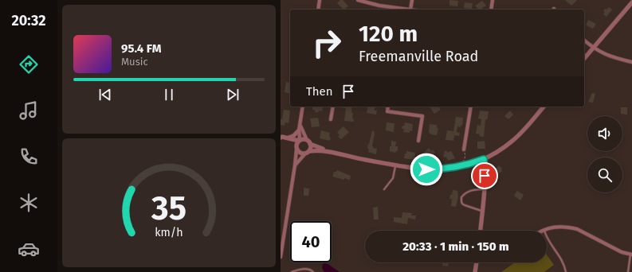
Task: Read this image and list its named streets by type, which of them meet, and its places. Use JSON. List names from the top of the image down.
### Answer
{
  "page": {
    "tabs": "20:32",
    "turn": ["120 m", "Freemanville Road"],
    "song": ["95.4 FM", "Music"],
    "then": "Then",
    "limit": "40",
    "trip": "20:33 · 1 min · 150 m",
    "gauge": ["35", "km/h"]
  }
}
